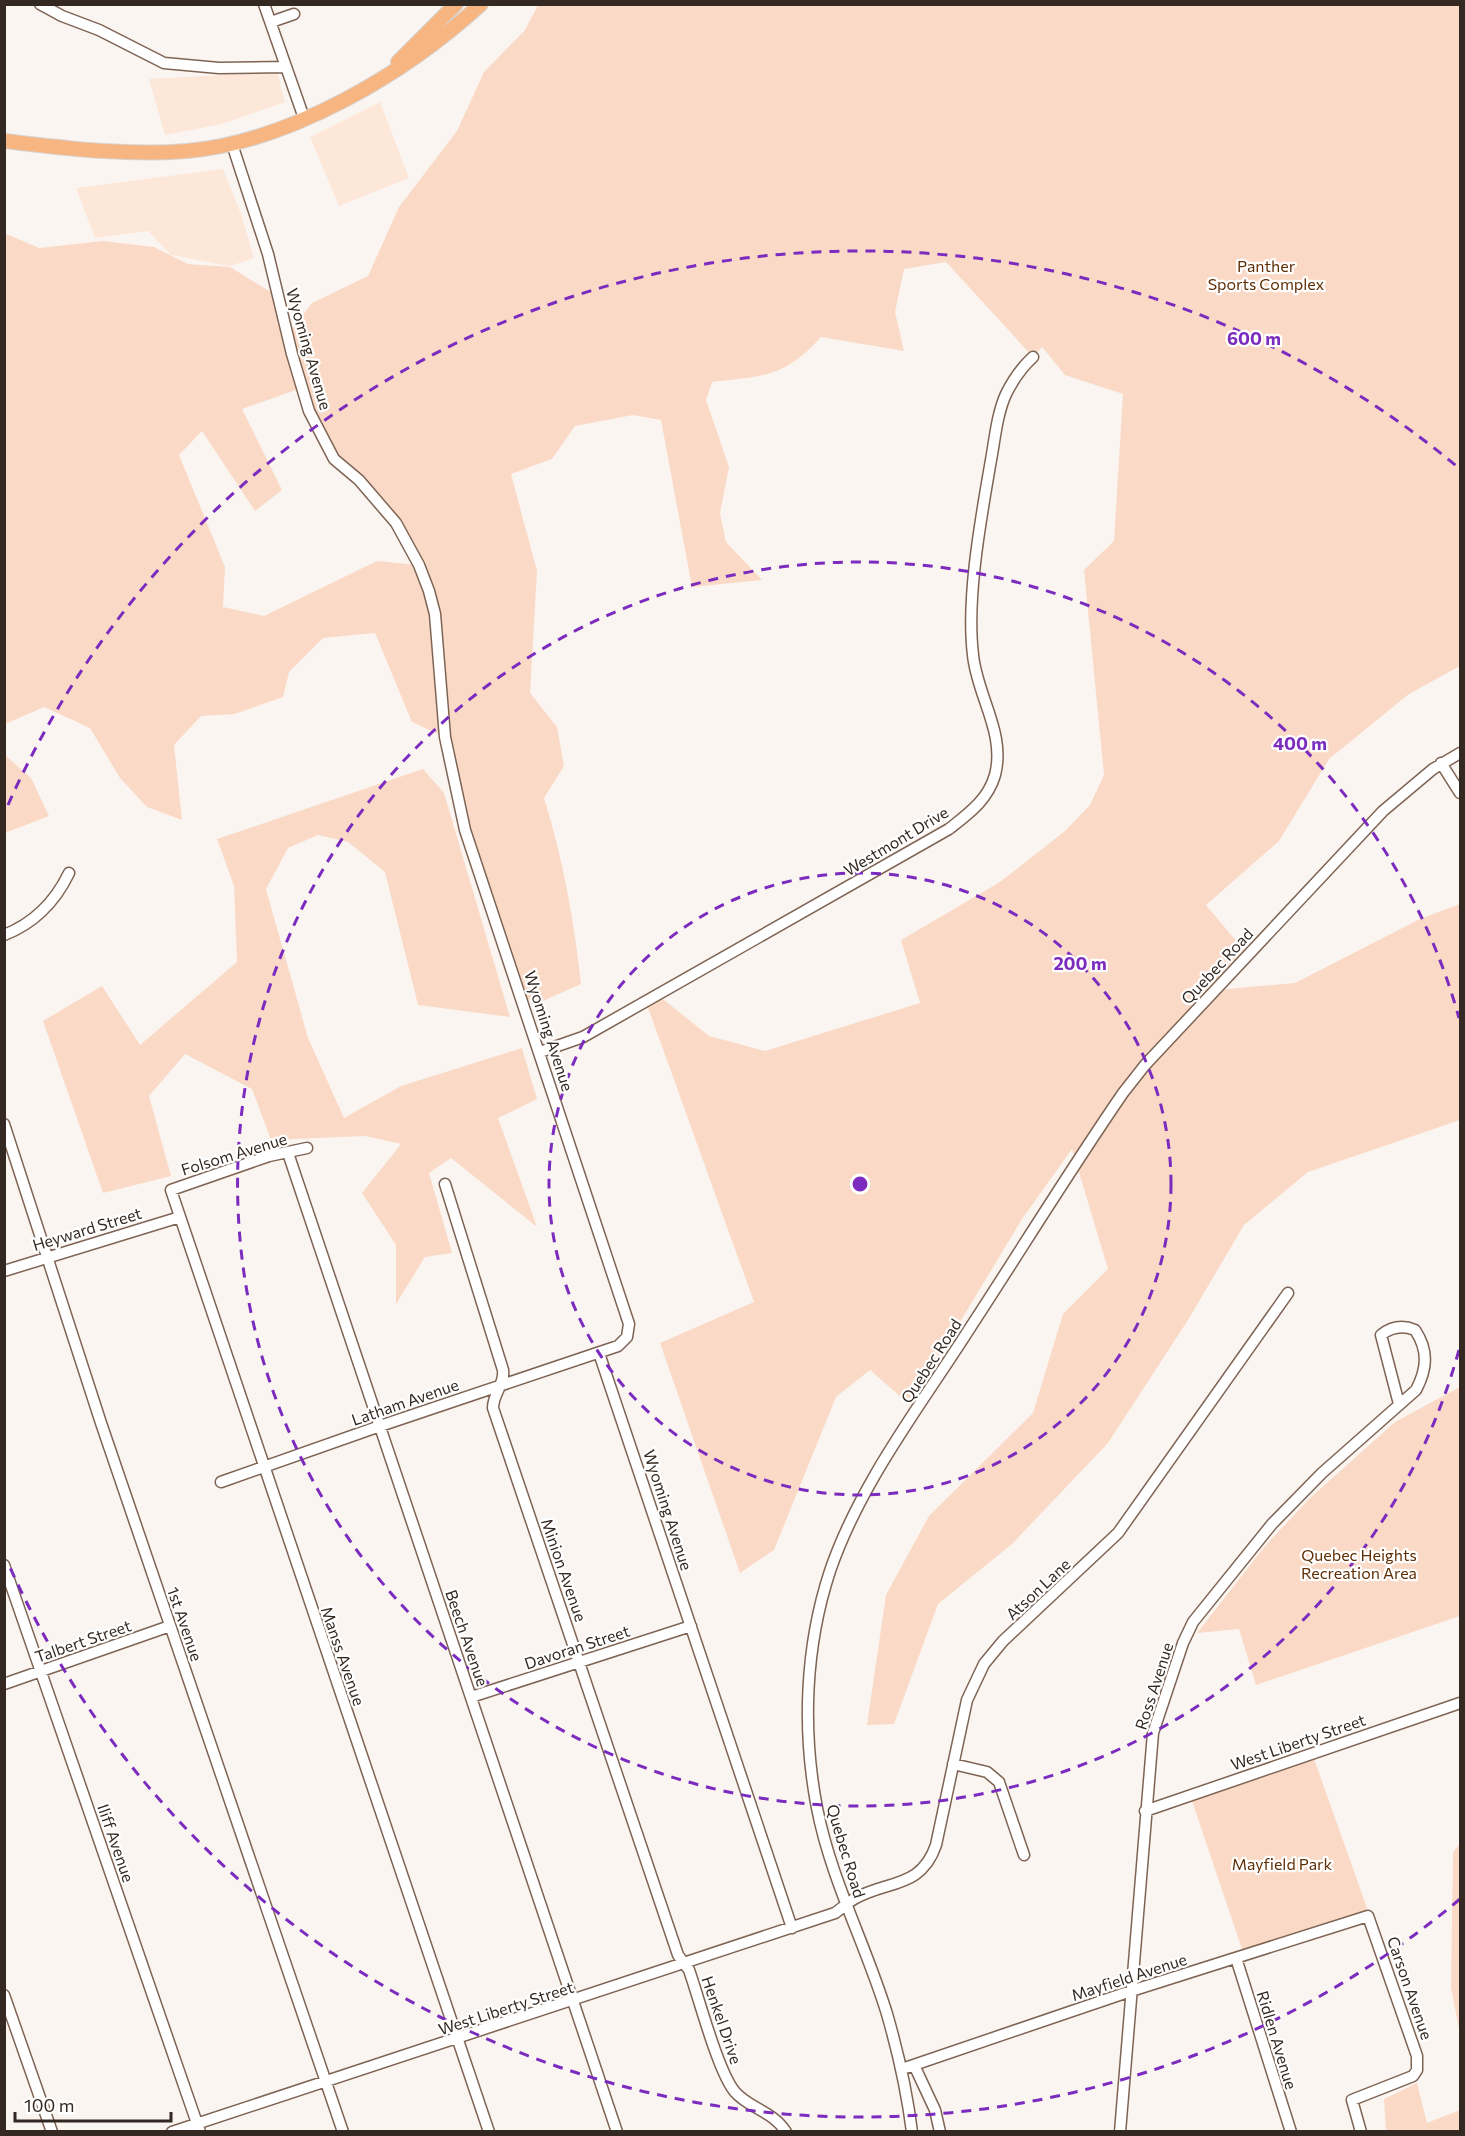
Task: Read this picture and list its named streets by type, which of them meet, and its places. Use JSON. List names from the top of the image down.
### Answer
{
  "streets": {
    "street": [
      "Wyoming Avenue",
      "Westmont Drive",
      "Quebec Road",
      "Folsom Avenue",
      "Heyward Street",
      "Latham Avenue",
      "Minion Avenue",
      "Atson Lane",
      "1st Avenue",
      "Beech Avenue",
      "Talbert Street",
      "Davoran Street",
      "Manss Avenue",
      "Ross Avenue",
      "West Liberty Street",
      "Iliff Avenue",
      "Mayfield Avenue",
      "Carson Avenue",
      "Henkel Drive",
      "Ridlen Avenue"
    ]
  },
  "crossings": [
    ["Wyoming Avenue", "Westmont Drive"],
    ["Wyoming Avenue", "Latham Avenue"],
    ["Wyoming Avenue", "Davoran Street"],
    ["Wyoming Avenue", "West Liberty Street"],
    ["Quebec Road", "Atson Lane"],
    ["Quebec Road", "West Liberty Street"],
    ["Quebec Road", "Mayfield Avenue"],
    ["Folsom Avenue", "Beech Avenue"],
    ["Folsom Avenue", "Manss Avenue"],
    ["Heyward Street", "1st Avenue"],
    ["Heyward Street", "Manss Avenue"],
    ["Latham Avenue", "Minion Avenue"],
    ["Latham Avenue", "Beech Avenue"],
    ["Latham Avenue", "Manss Avenue"],
    ["Minion Avenue", "Davoran Street"],
    ["Minion Avenue", "West Liberty Street"],
    ["Minion Avenue", "Henkel Drive"],
    ["Atson Lane", "West Liberty Street"],
    ["1st Avenue", "Talbert Street"],
    ["1st Avenue", "West Liberty Street"],
    ["Beech Avenue", "Davoran Street"],
    ["Beech Avenue", "West Liberty Street"],
    ["Talbert Street", "Iliff Avenue"],
    ["Manss Avenue", "West Liberty Street"],
    ["Ross Avenue", "West Liberty Street"],
    ["Ross Avenue", "Mayfield Avenue"],
    ["West Liberty Street", "Iliff Avenue"],
    ["West Liberty Street", "Henkel Drive"],
    ["Mayfield Avenue", "Carson Avenue"],
    ["Mayfield Avenue", "Ridlen Avenue"]
  ],
  "parks": ["Panther Sports Complex", "Quebec Heights Recreation Area", "Mayfield Park"],
  "scale_bar": "100 m",
  "rings": ["600 m", "400 m", "200 m"]
}
